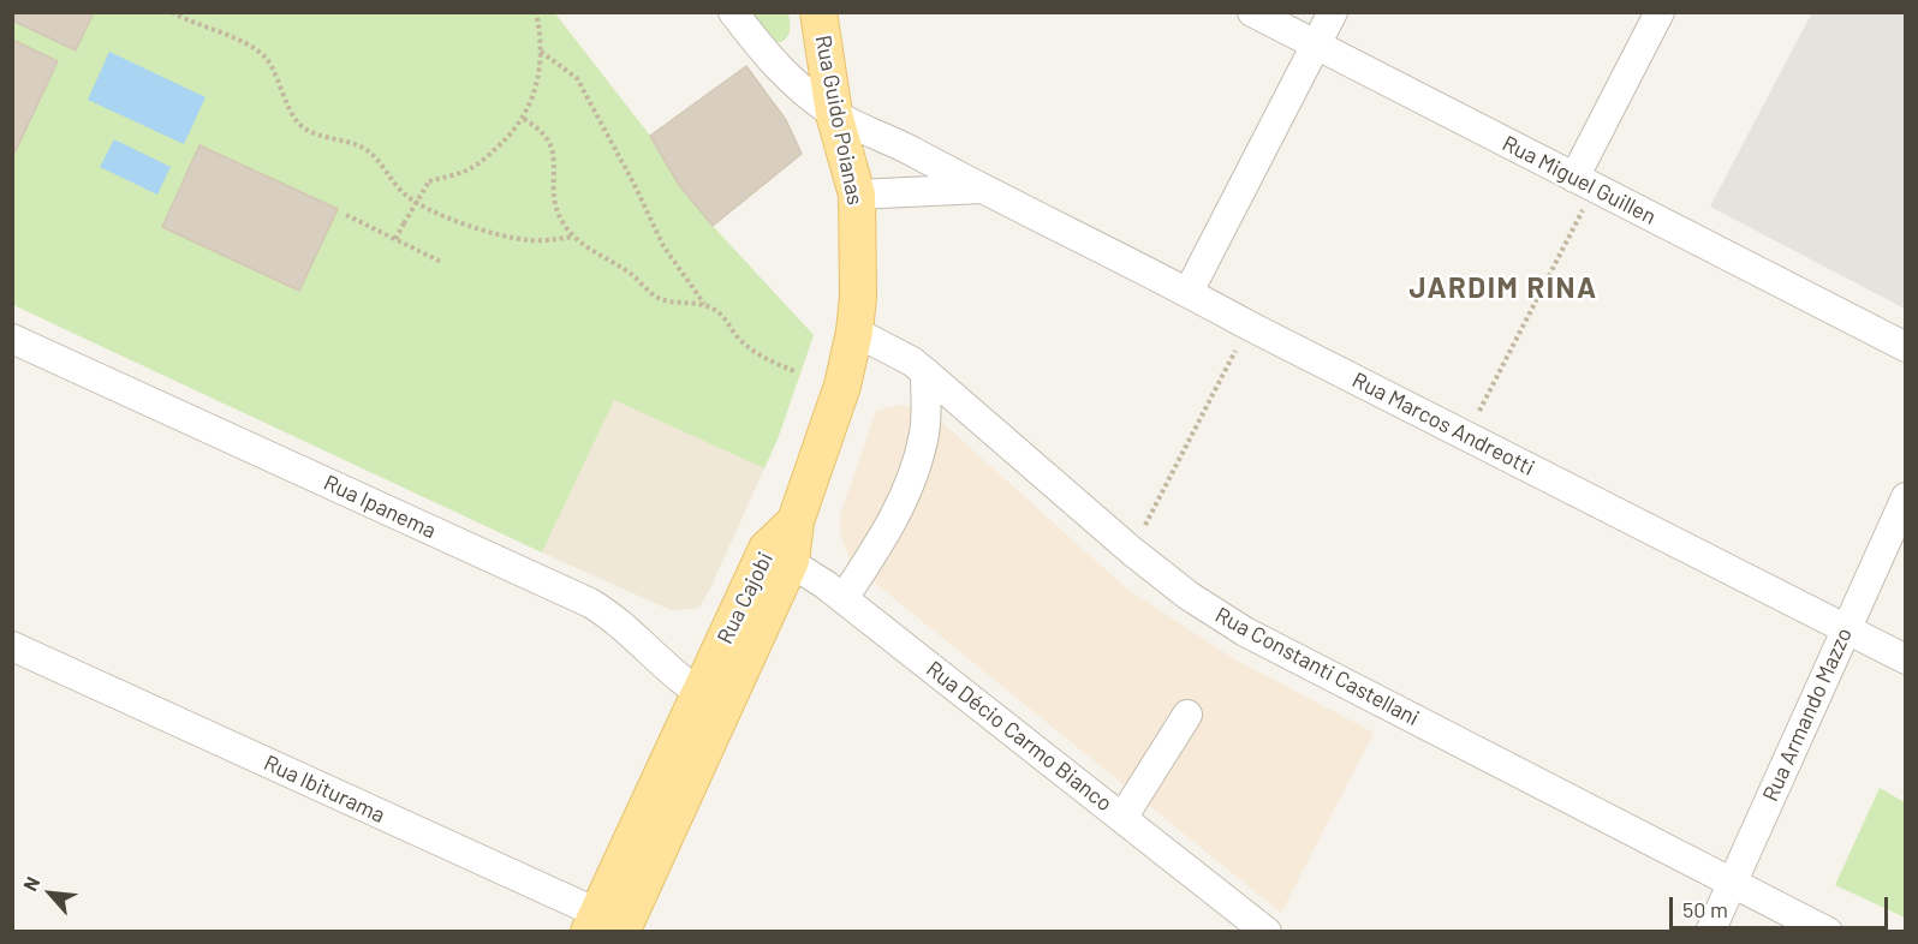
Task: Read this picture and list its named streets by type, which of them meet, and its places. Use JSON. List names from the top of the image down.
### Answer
{
  "streets": {
    "main road": ["Rua Guido Poianas", "Rua Cajobi"],
    "street": [
      "Rua Miguel Guillen",
      "Rua Marcos Andreotti",
      "Rua Ipanema",
      "Rua Constanti Castellani",
      "Rua Armando Mazzo",
      "Rua Décio Carmo Bianco",
      "Rua Ibiturama"
    ]
  },
  "crossings": [
    ["Rua Guido Poianas", "Rua Marcos Andreotti"],
    ["Rua Guido Poianas", "Rua Cajobi"],
    ["Rua Guido Poianas", "Rua Constanti Castellani"],
    ["Rua Marcos Andreotti", "Rua Armando Mazzo"],
    ["Rua Ipanema", "Rua Cajobi"],
    ["Rua Cajobi", "Rua Décio Carmo Bianco"],
    ["Rua Cajobi", "Rua Ibiturama"],
    ["Rua Constanti Castellani", "Rua Armando Mazzo"]
  ],
  "districts": ["JARDIM RINA"],
  "scale_bar": "50 m",
  "north": "top left"
}
